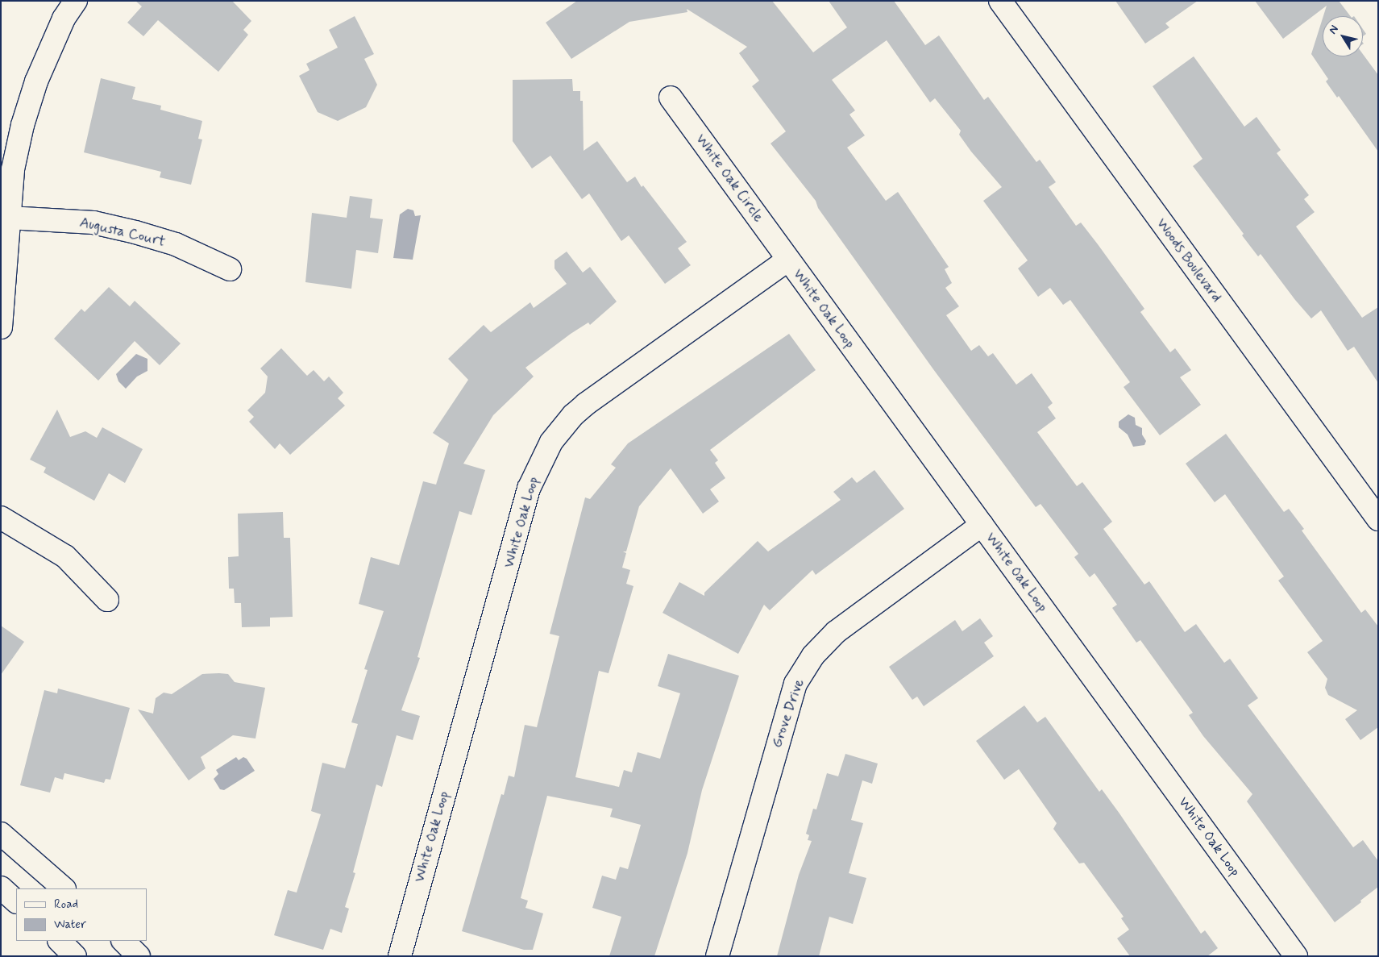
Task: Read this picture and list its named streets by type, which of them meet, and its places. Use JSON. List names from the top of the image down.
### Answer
{
  "streets": {
    "street": [
      "White Oak Circle",
      "Augusta Court",
      "Woods Boulevard",
      "White Oak Loop",
      "Grove Drive"
    ]
  },
  "crossings": [
    ["White Oak Circle", "White Oak Loop"],
    ["White Oak Loop", "Grove Drive"]
  ],
  "legend": ["Road", "Water"],
  "north": "top left"
}
